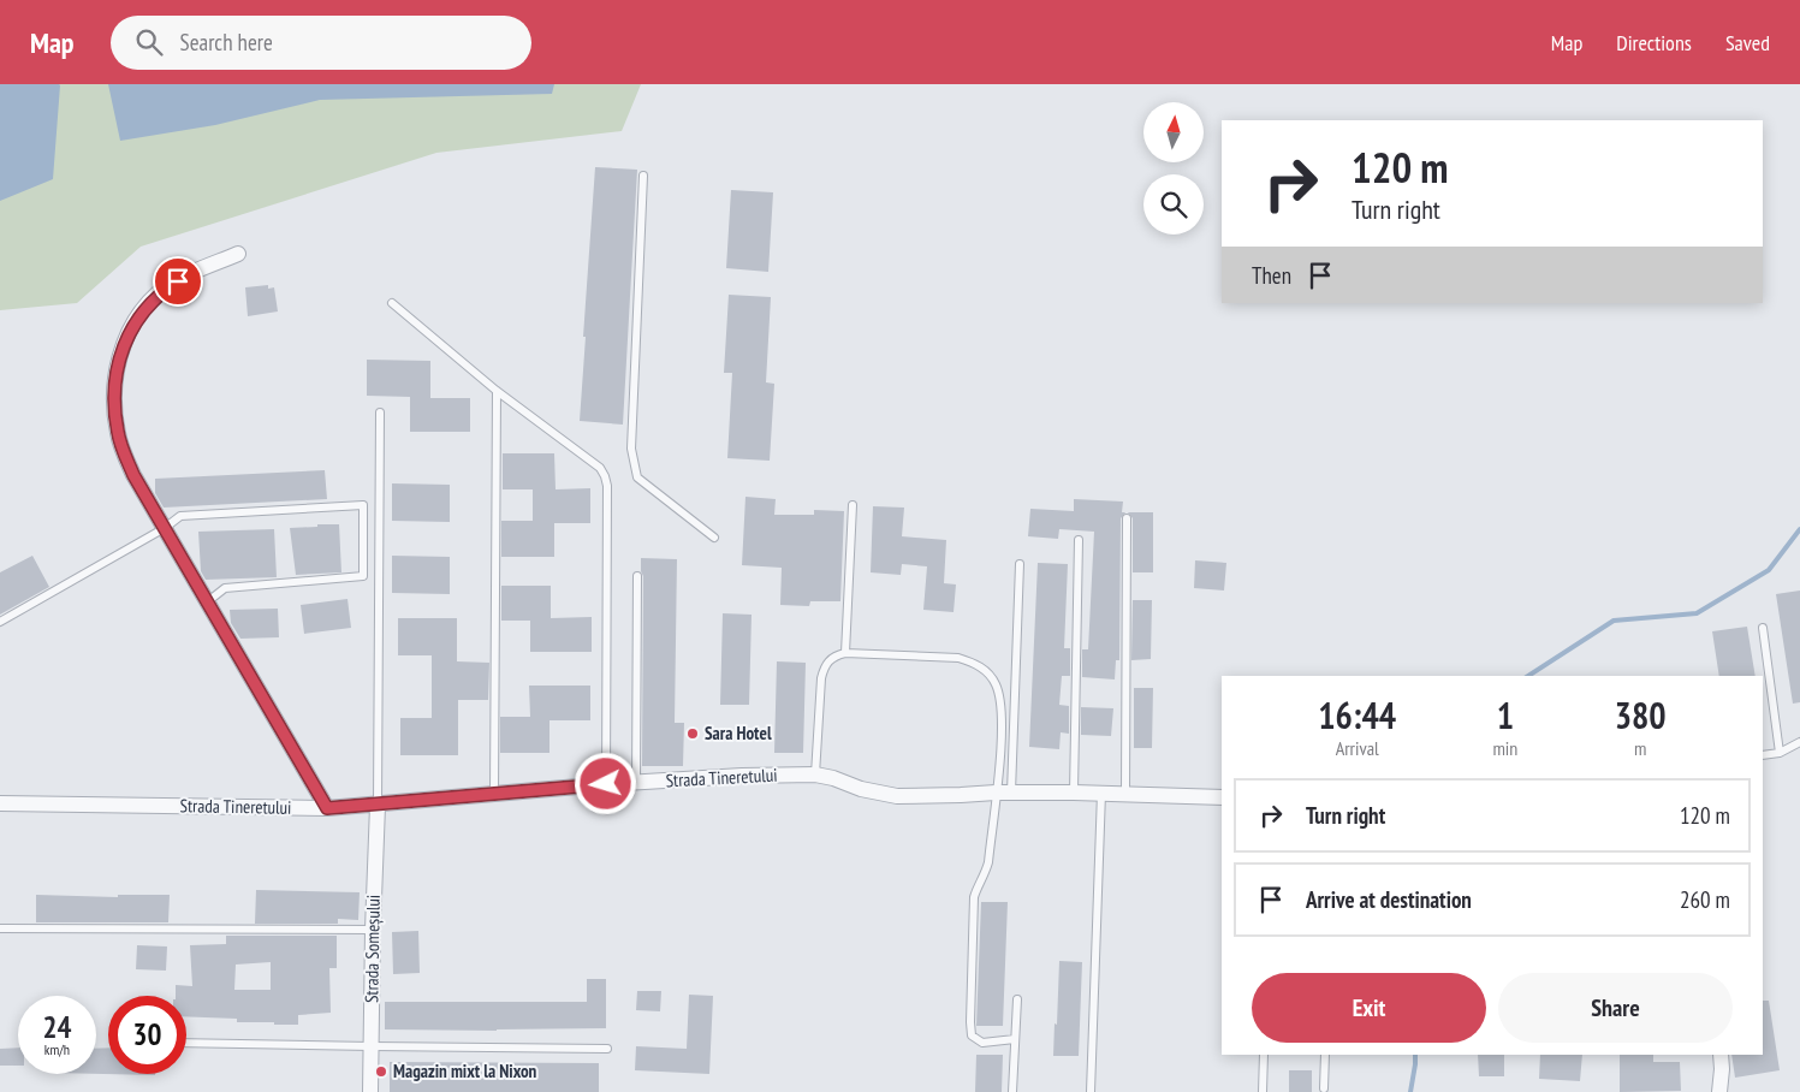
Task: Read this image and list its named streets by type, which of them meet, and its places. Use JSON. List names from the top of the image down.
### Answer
{
  "streets": {
    "street": ["Strada Tineretului", "Strada Someșului"]
  },
  "crossings": [
    ["Strada Tineretului", "Strada Someșului"]
  ],
  "places": ["Sara Hotel", "Magazin mixt la Nixon"],
  "north": "top",
  "page": {
    "header": "Map",
    "search": "Search here",
    "nav": ["Map", "Directions", "Saved"],
    "turn": ["120 m", "Turn right"],
    "then": "Then",
    "eta": [
      "16:44",
      "Arrival",
      "1",
      "min",
      "380",
      "m"
    ],
    "list": [
      {
        "name": "Turn right",
        "value": "120 m"
      },
      {
        "name": "Arrive at destination",
        "value": "260 m"
      }
    ],
    "buttons": ["Exit", "Share"],
    "speed": "24 km/h",
    "limit": "30"
  }
}
